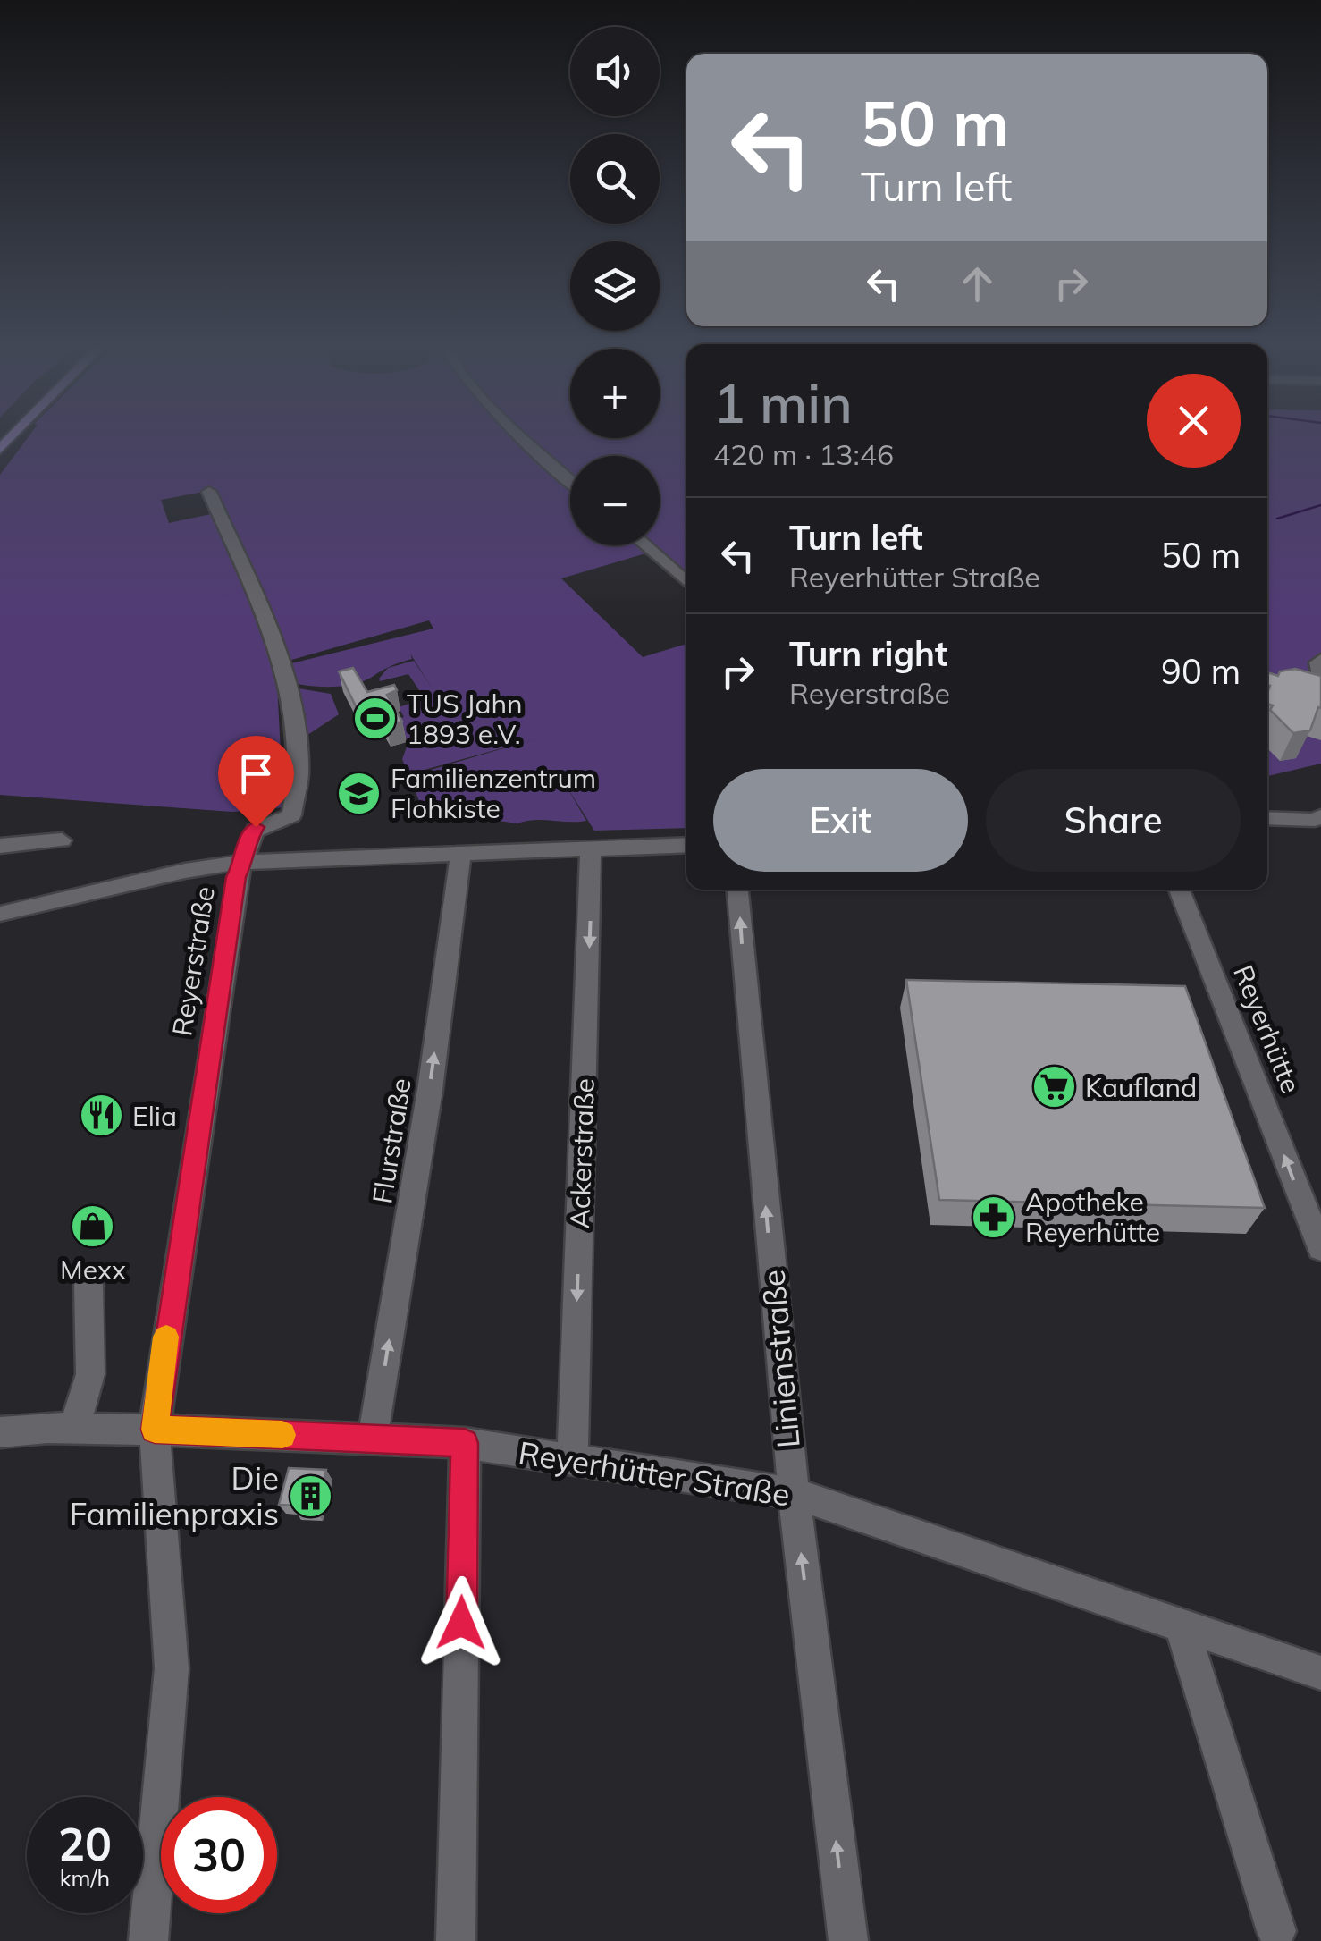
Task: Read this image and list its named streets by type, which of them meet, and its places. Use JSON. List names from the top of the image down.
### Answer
{
  "streets": {
    "street": [
      "Reyerstraße",
      "Reyerhütte",
      "Flurstraße",
      "Ackerstraße",
      "Linienstraße",
      "Reyerhütter Straße"
    ]
  },
  "crossings": [
    ["Reyerstraße", "Reyerhütter Straße"],
    ["Flurstraße", "Reyerhütter Straße"],
    ["Ackerstraße", "Reyerhütter Straße"],
    ["Linienstraße", "Reyerhütter Straße"]
  ],
  "one_way": [
    "Reyerhütte",
    "Flurstraße",
    "Ackerstraße",
    "Linienstraße"
  ],
  "places": {
    "sports": ["TUS Jahn 1893 e.V."],
    "school or university": ["Familienzentrum Flohkiste"],
    "supermarket": ["Kaufland"],
    "restaurant": ["Elia"],
    "pharmacy": ["Apotheke Reyerhütte"],
    "shop": ["Mexx"],
    "building": ["Die Familienpraxis"]
  },
  "page": {
    "map_buttons": ["+", "−"],
    "turn": ["50 m", "Turn left"],
    "heading": ["1 min", "420 m · 13:46"],
    "list": [
      {
        "name": "Turn left",
        "note": "Reyerhütter Straße",
        "value": "50 m"
      },
      {
        "name": "Turn right",
        "note": "Reyerstraße",
        "value": "90 m"
      }
    ],
    "buttons": ["Exit", "Share"],
    "speed": "20 km/h",
    "limit": "30"
  }
}
